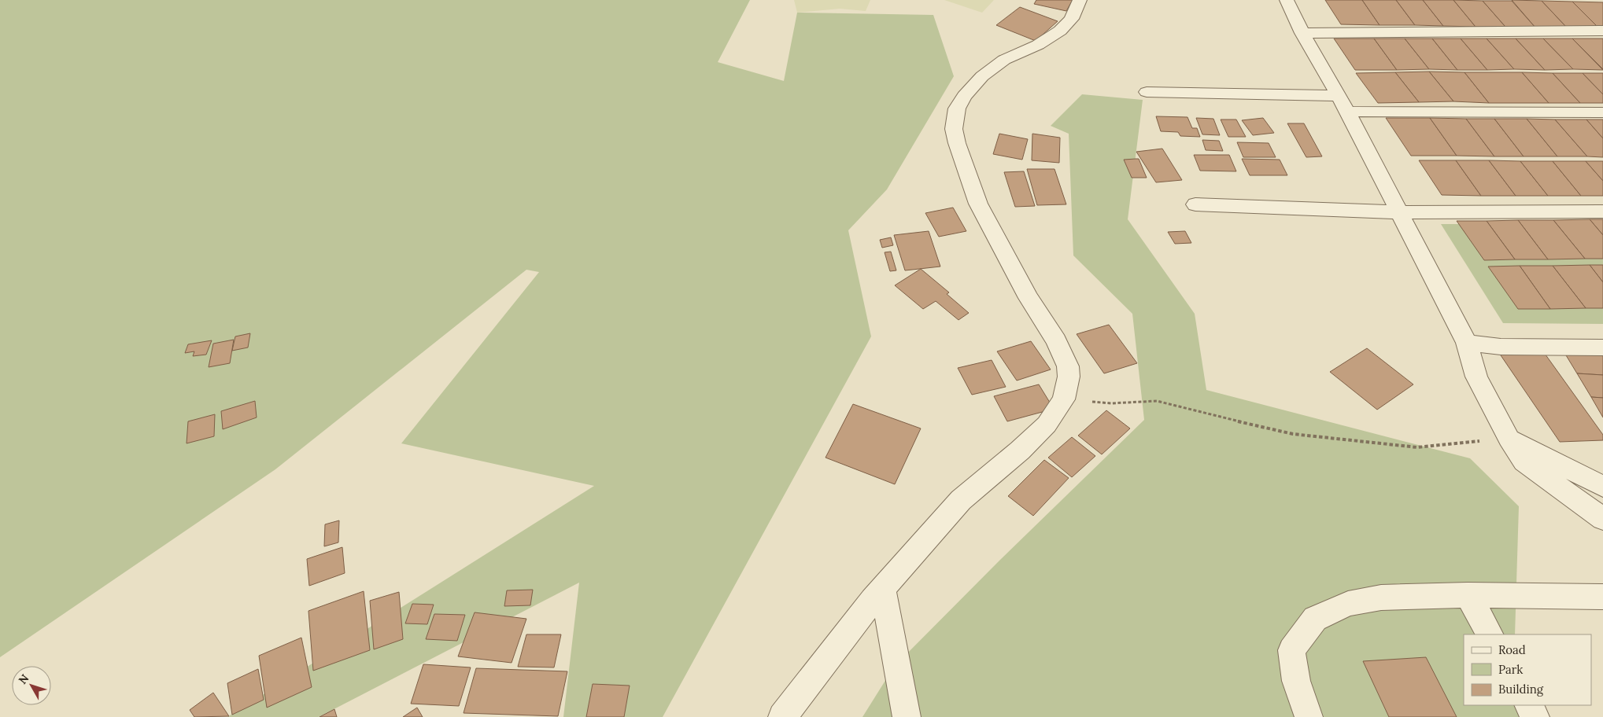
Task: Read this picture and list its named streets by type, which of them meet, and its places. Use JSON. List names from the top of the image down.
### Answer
{
  "legend": ["Road", "Park", "Building"],
  "north": "top left"
}
